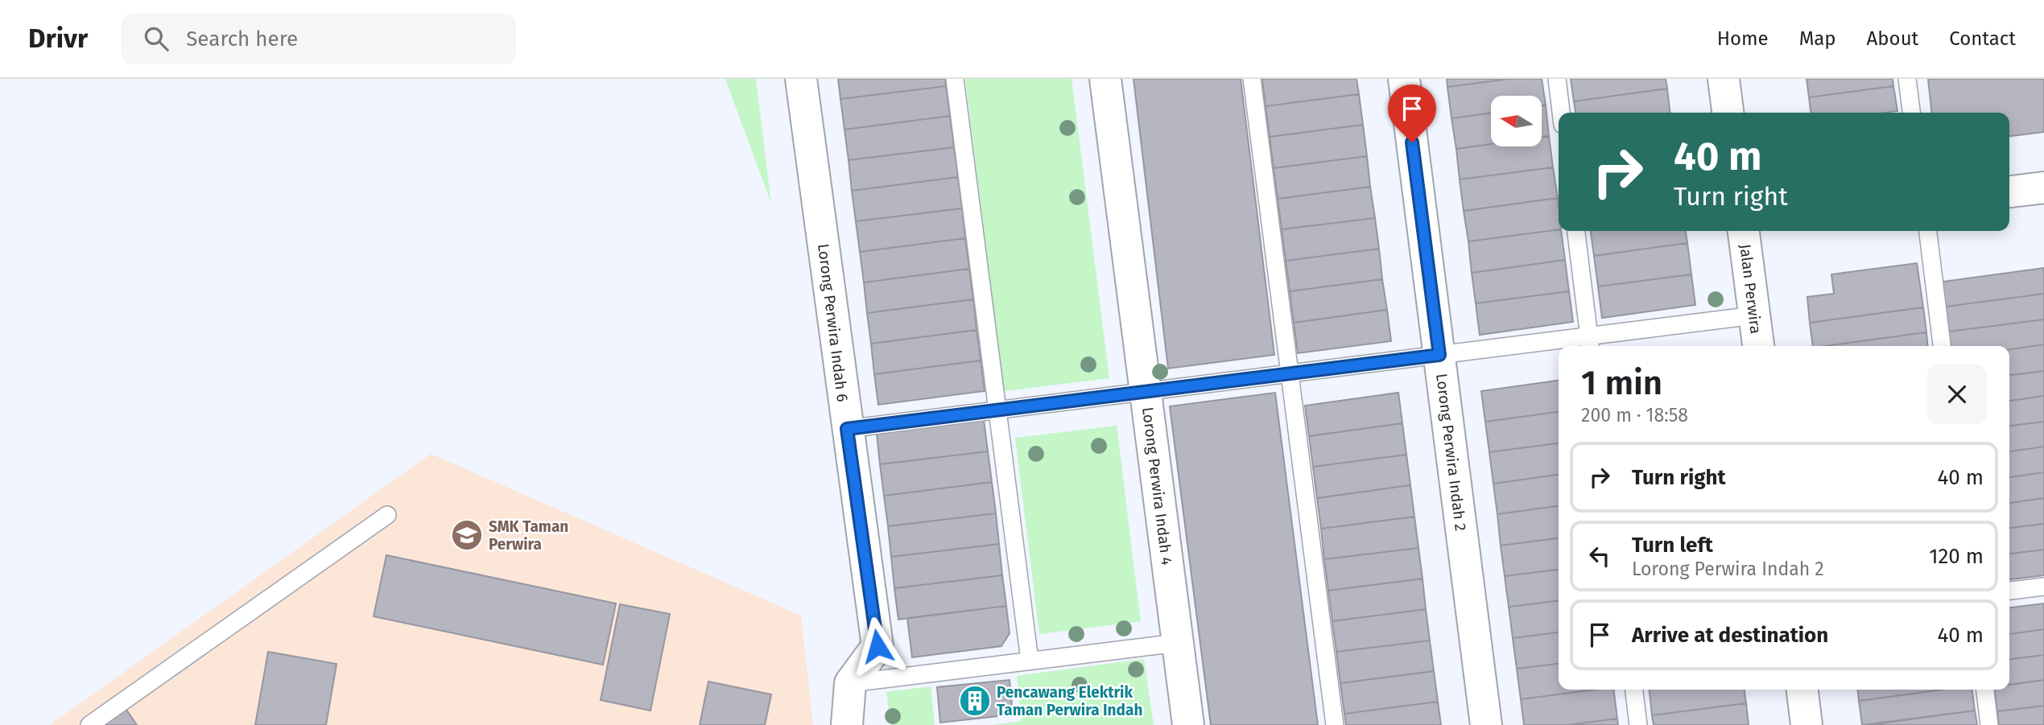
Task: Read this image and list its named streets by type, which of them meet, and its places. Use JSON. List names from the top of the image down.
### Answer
{
  "streets": {
    "street": [
      "Jalan Perwira",
      "Lorong Perwira Indah 6",
      "Lorong Perwira Indah 2",
      "Lorong Perwira Indah 4"
    ]
  },
  "places": {
    "school or university": ["SMK Taman Perwira"],
    "building": ["Pencawang Elektrik Taman Perwira Indah"]
  },
  "north": "left",
  "page": {
    "header": "Drivr",
    "search": "Search here",
    "nav": [
      "Home",
      "Map",
      "About",
      "Contact"
    ],
    "turn": ["40 m", "Turn right"],
    "heading": ["1 min", "200 m · 18:58"],
    "list": [
      {
        "name": "Turn right",
        "value": "40 m"
      },
      {
        "name": "Turn left",
        "note": "Lorong Perwira Indah 2",
        "value": "120 m"
      },
      {
        "name": "Arrive at destination",
        "value": "40 m"
      }
    ]
  }
}
